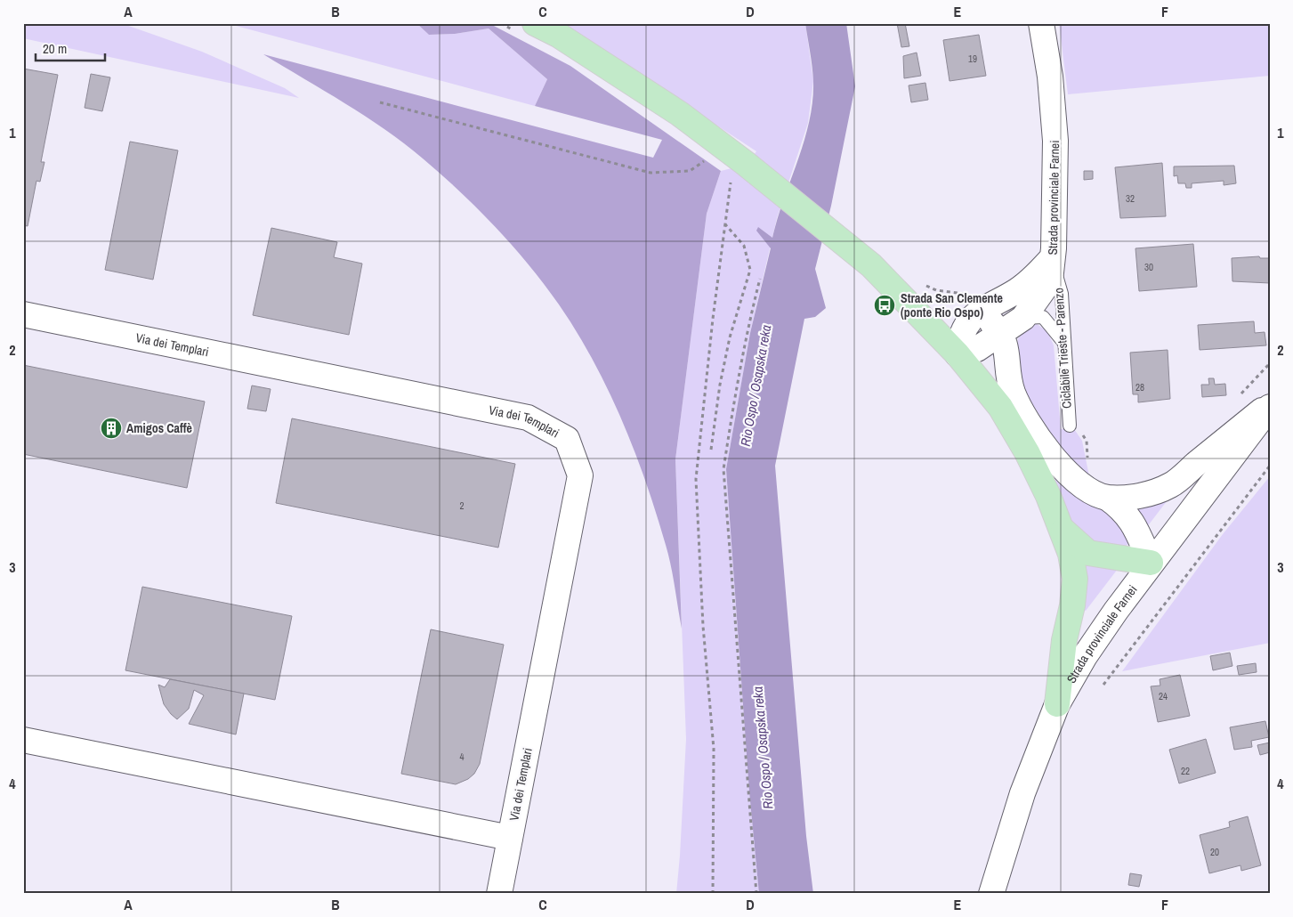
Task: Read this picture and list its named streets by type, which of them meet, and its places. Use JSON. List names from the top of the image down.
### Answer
{
  "streets": {
    "street": ["Strada provinciale Farnei", "Via dei Templari"]
  },
  "water": ["Rio Ospo / Osapska reka"],
  "places": {
    "bus stop": ["Strada San Clemente (ponte Rio Ospo)"],
    "building": ["Amigos Caffè"]
  },
  "house_numbers": [
    "19",
    "32",
    "30",
    "28",
    "2",
    "24",
    "4",
    "22",
    "20"
  ],
  "scale_bar": "20 m",
  "grid": {
    "columns": [
      "A",
      "B",
      "C",
      "D",
      "E",
      "F"
    ],
    "rows": [
      "1",
      "2",
      "3",
      "4"
    ]
  }
}
